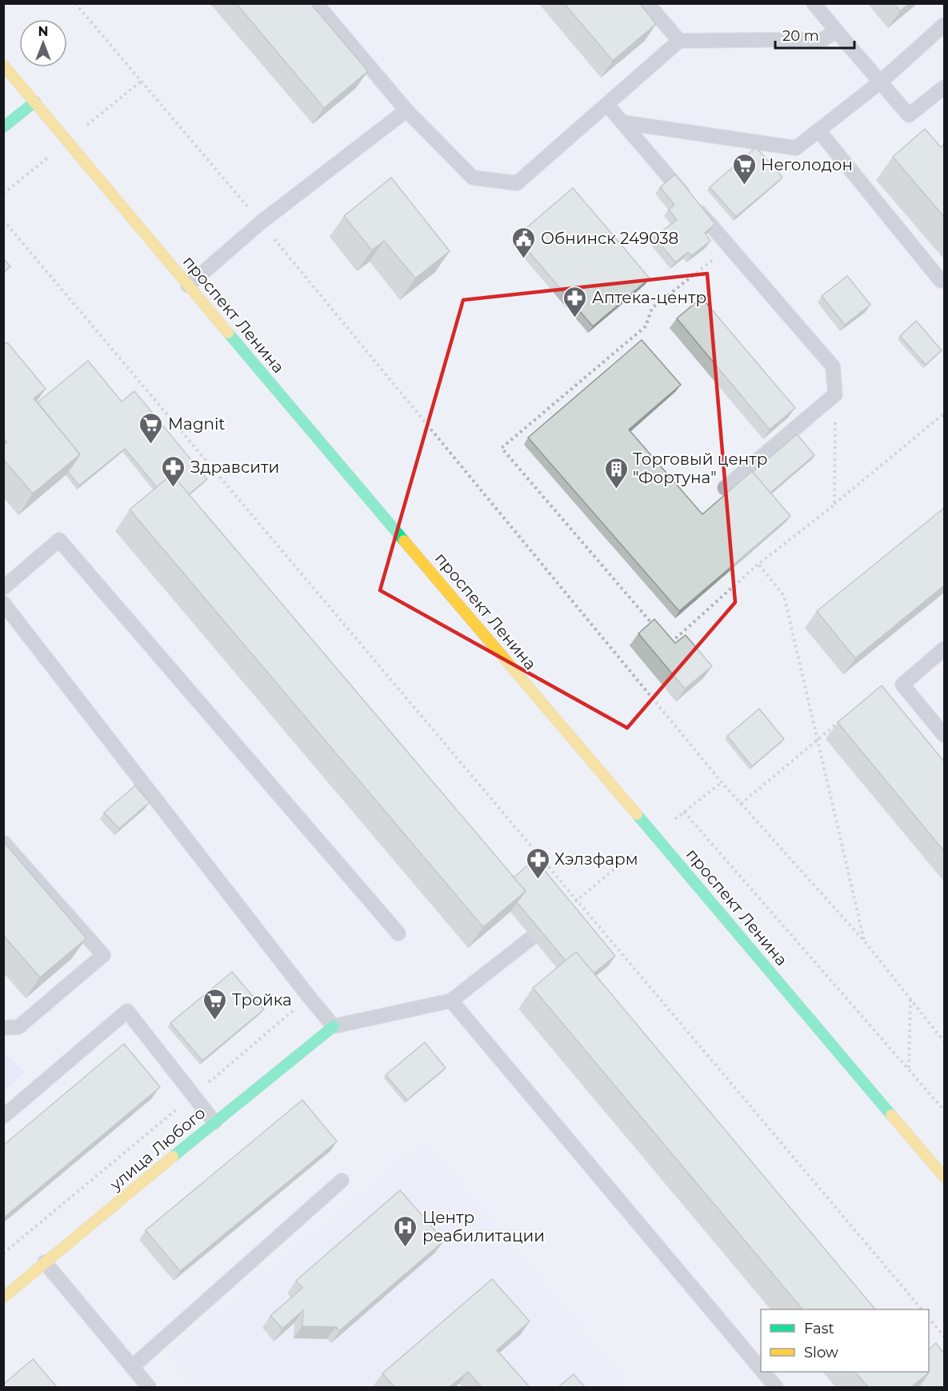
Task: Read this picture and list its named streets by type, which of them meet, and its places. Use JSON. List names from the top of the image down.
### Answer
{
  "streets": {
    "main road": ["проспект Ленина", "улица Любого"]
  },
  "places": {
    "supermarket": ["Неголодон", "Magnit", "Тройка"],
    "public building": ["Обнинск 249038"],
    "pharmacy": ["Аптека-центр", "Здравсити", "Хэлзфарм"],
    "building": ["Торговый центр \"Фортуна\""],
    "hospital": ["Центр реабилитации"]
  },
  "legend": ["Fast", "Slow"],
  "scale_bar": "20 m",
  "north": "top"
}
